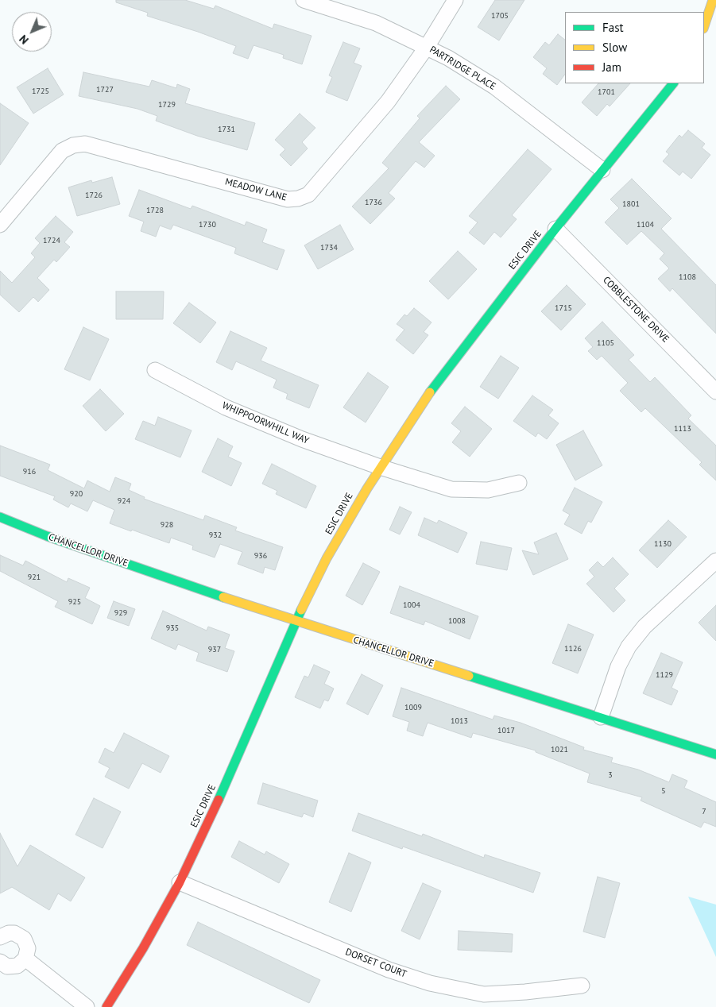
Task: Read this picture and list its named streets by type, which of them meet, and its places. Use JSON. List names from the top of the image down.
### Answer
{
  "streets": {
    "street": [
      "PARTRIDGE PLACE",
      "MEADOW LANE",
      "ESIC DRIVE",
      "COBBLESTONE DRIVE",
      "WHIPPOORWHILL WAY",
      "CHANCELLOR DRIVE",
      "DORSET COURT"
    ]
  },
  "crossings": [
    ["PARTRIDGE PLACE", "MEADOW LANE"],
    ["PARTRIDGE PLACE", "ESIC DRIVE"],
    ["ESIC DRIVE", "COBBLESTONE DRIVE"],
    ["ESIC DRIVE", "WHIPPOORWHILL WAY"],
    ["ESIC DRIVE", "CHANCELLOR DRIVE"],
    ["ESIC DRIVE", "DORSET COURT"]
  ],
  "house_numbers": [
    "1705",
    "1727",
    "1725",
    "1701",
    "1729",
    "1731",
    "1726",
    "1736",
    "1801",
    "1728",
    "1730",
    "1104",
    "1724",
    "1734",
    "1108",
    "1715",
    "1105",
    "1113",
    "916",
    "920",
    "924",
    "928",
    "932",
    "1130",
    "936",
    "921",
    "925",
    "1004",
    "929",
    "1008",
    "935",
    "1126",
    "937",
    "1129",
    "1009",
    "1013",
    "1017",
    "1021",
    "3",
    "5",
    "7"
  ],
  "legend": ["Fast", "Slow", "Jam"],
  "north": "bottom left"
}
